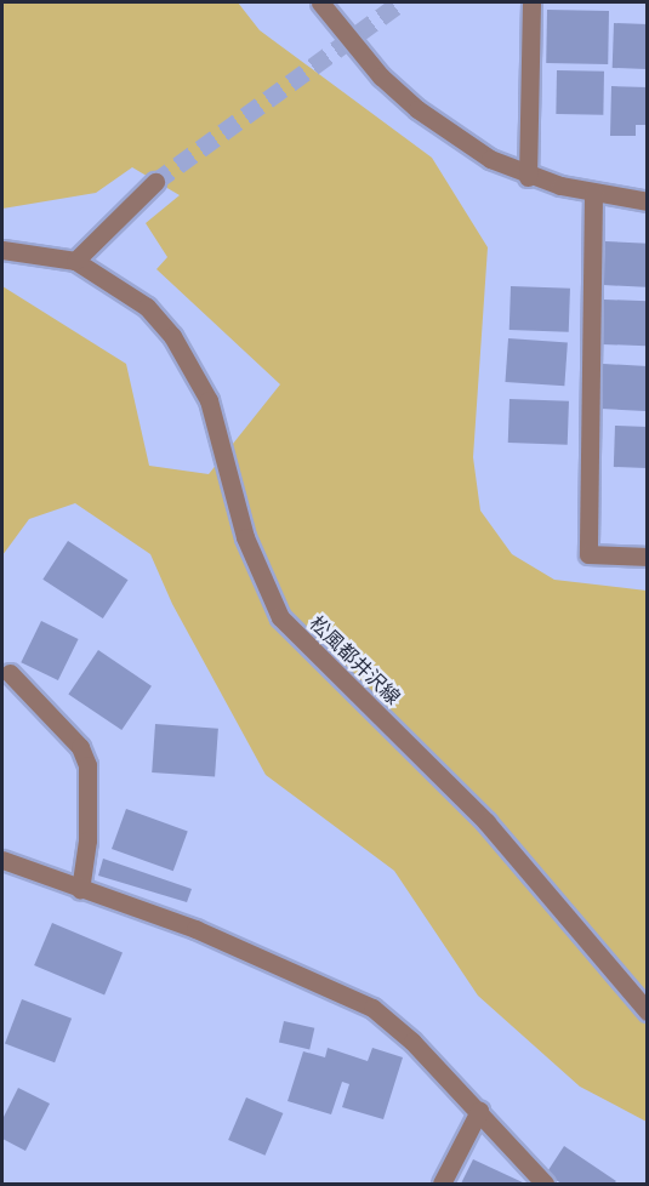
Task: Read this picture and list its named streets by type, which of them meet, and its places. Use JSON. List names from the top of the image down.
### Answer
{
  "streets": {
    "street": ["松風都井沢線"]
  }
}
